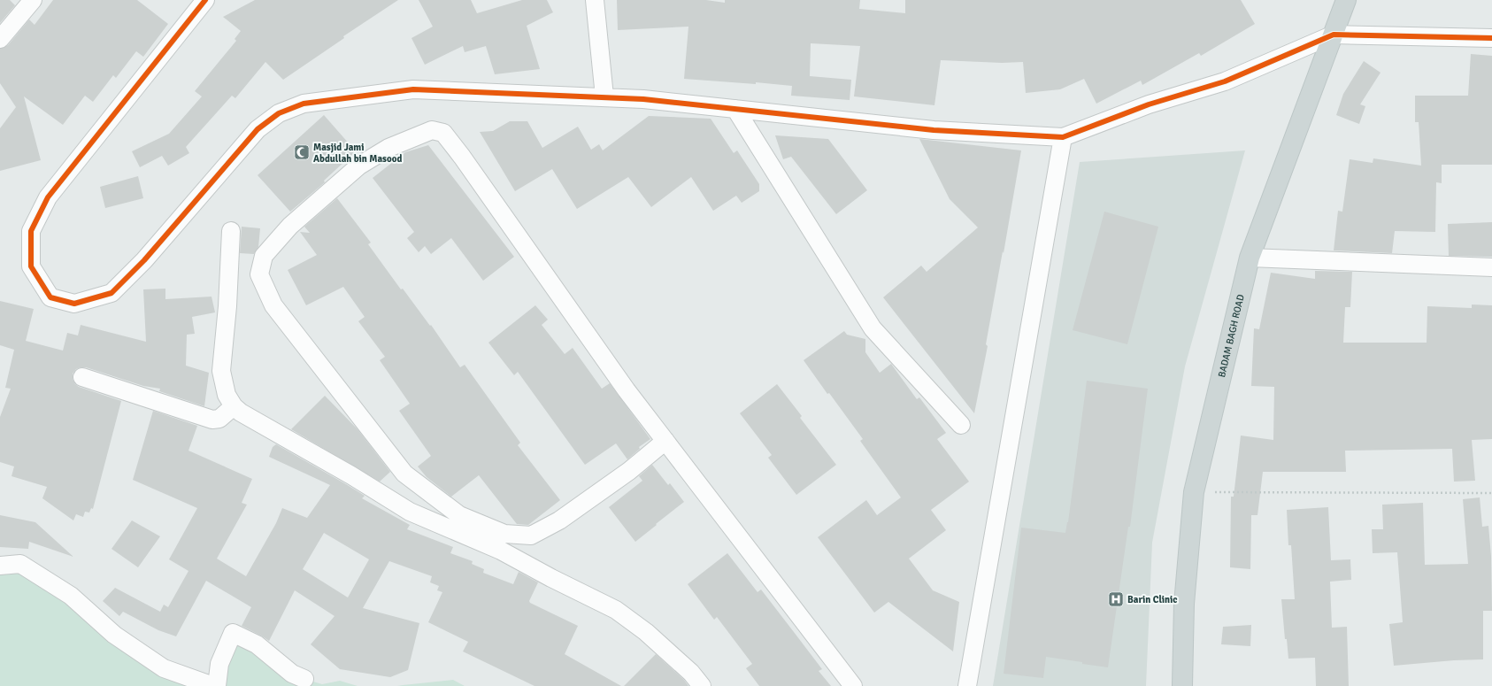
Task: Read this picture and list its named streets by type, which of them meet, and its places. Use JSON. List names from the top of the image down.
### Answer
{
  "streets": {
    "main road": ["BADAM BAGH ROAD"]
  },
  "places": {
    "mosque": ["Masjid Jami Abdullah bin Masood"],
    "hospital": ["Barin Clinic"]
  }
}
